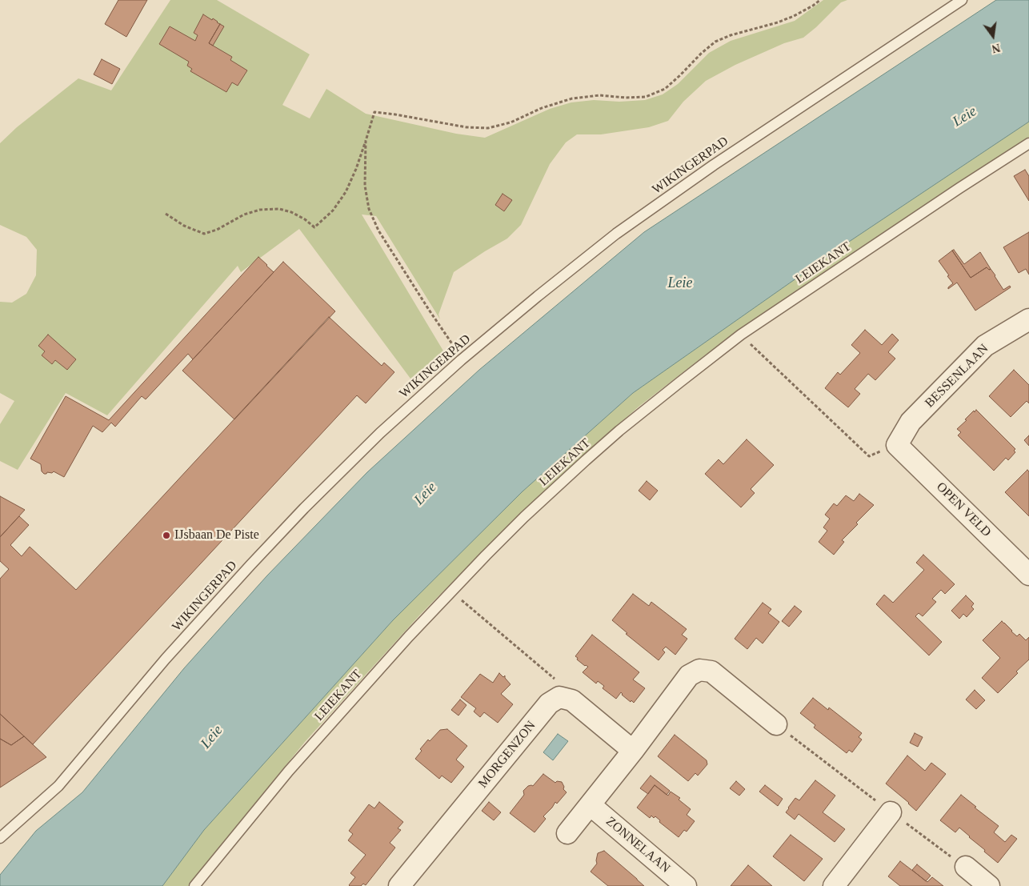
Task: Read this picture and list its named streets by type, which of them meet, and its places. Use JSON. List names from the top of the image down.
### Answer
{
  "streets": {
    "street": [
      "BESSENLAAN",
      "OPEN VELD",
      "MORGENZON",
      "ZONNELAAN"
    ],
    "lane": ["WIKINGERPAD", "LEIEKANT"]
  },
  "crossings": [
    ["BESSENLAAN", "OPEN VELD"]
  ],
  "water": ["Leie"],
  "places": ["IJsbaan De Piste"],
  "north": "bottom"
}
